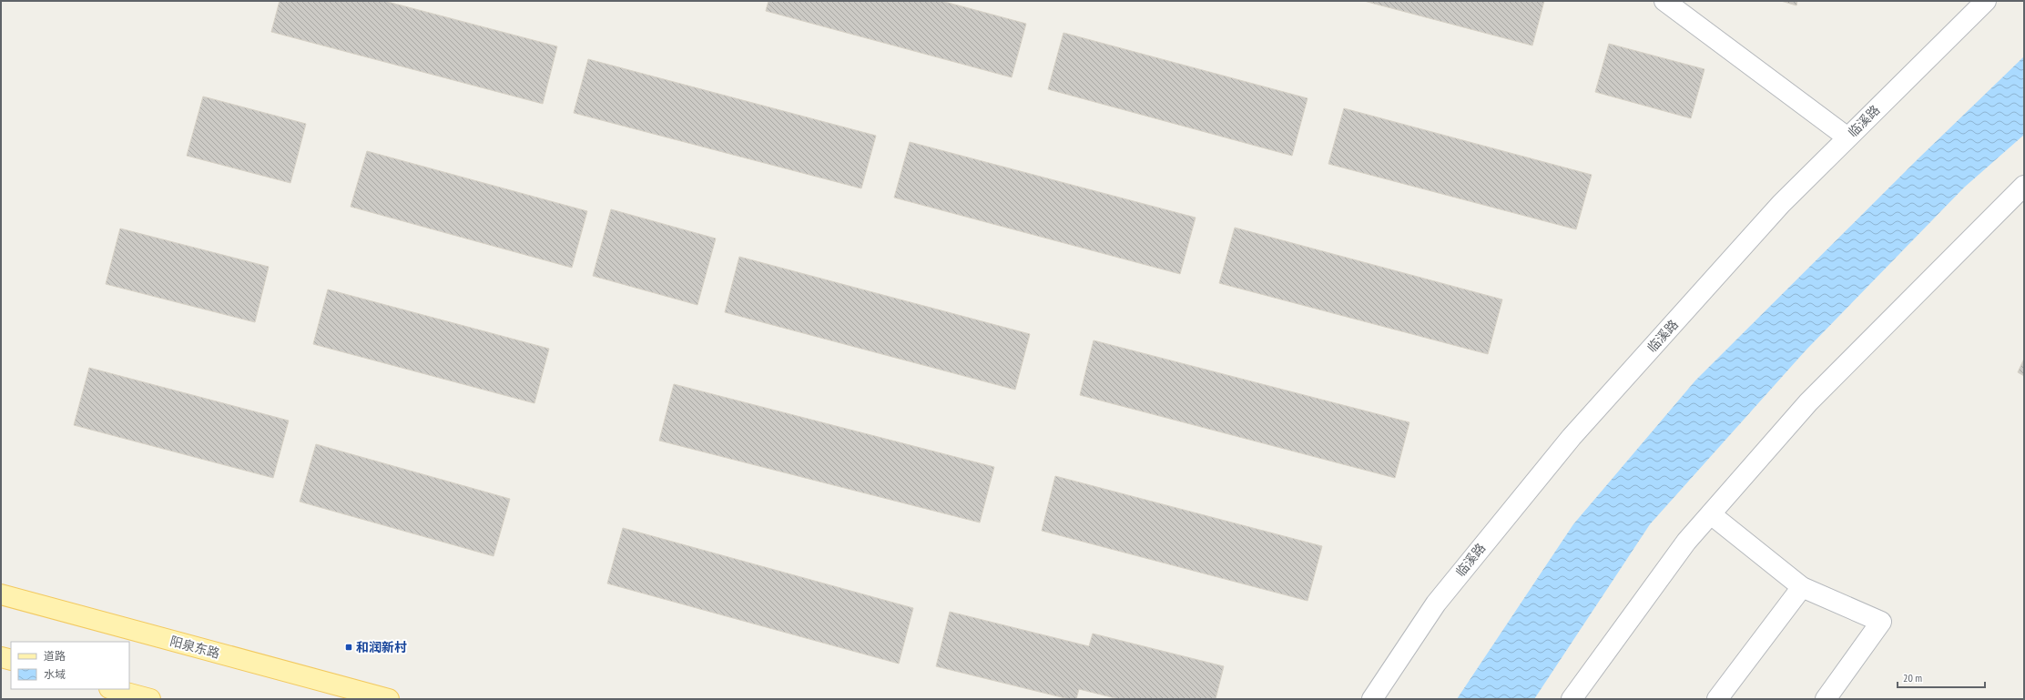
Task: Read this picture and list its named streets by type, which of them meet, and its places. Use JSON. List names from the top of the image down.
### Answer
{
  "streets": {
    "main road": ["阳泉东路"],
    "street": ["临溪路"]
  },
  "places": {
    "transit": ["和润新村"]
  },
  "legend": ["道路", "水域"],
  "scale_bar": "20 m"
}
